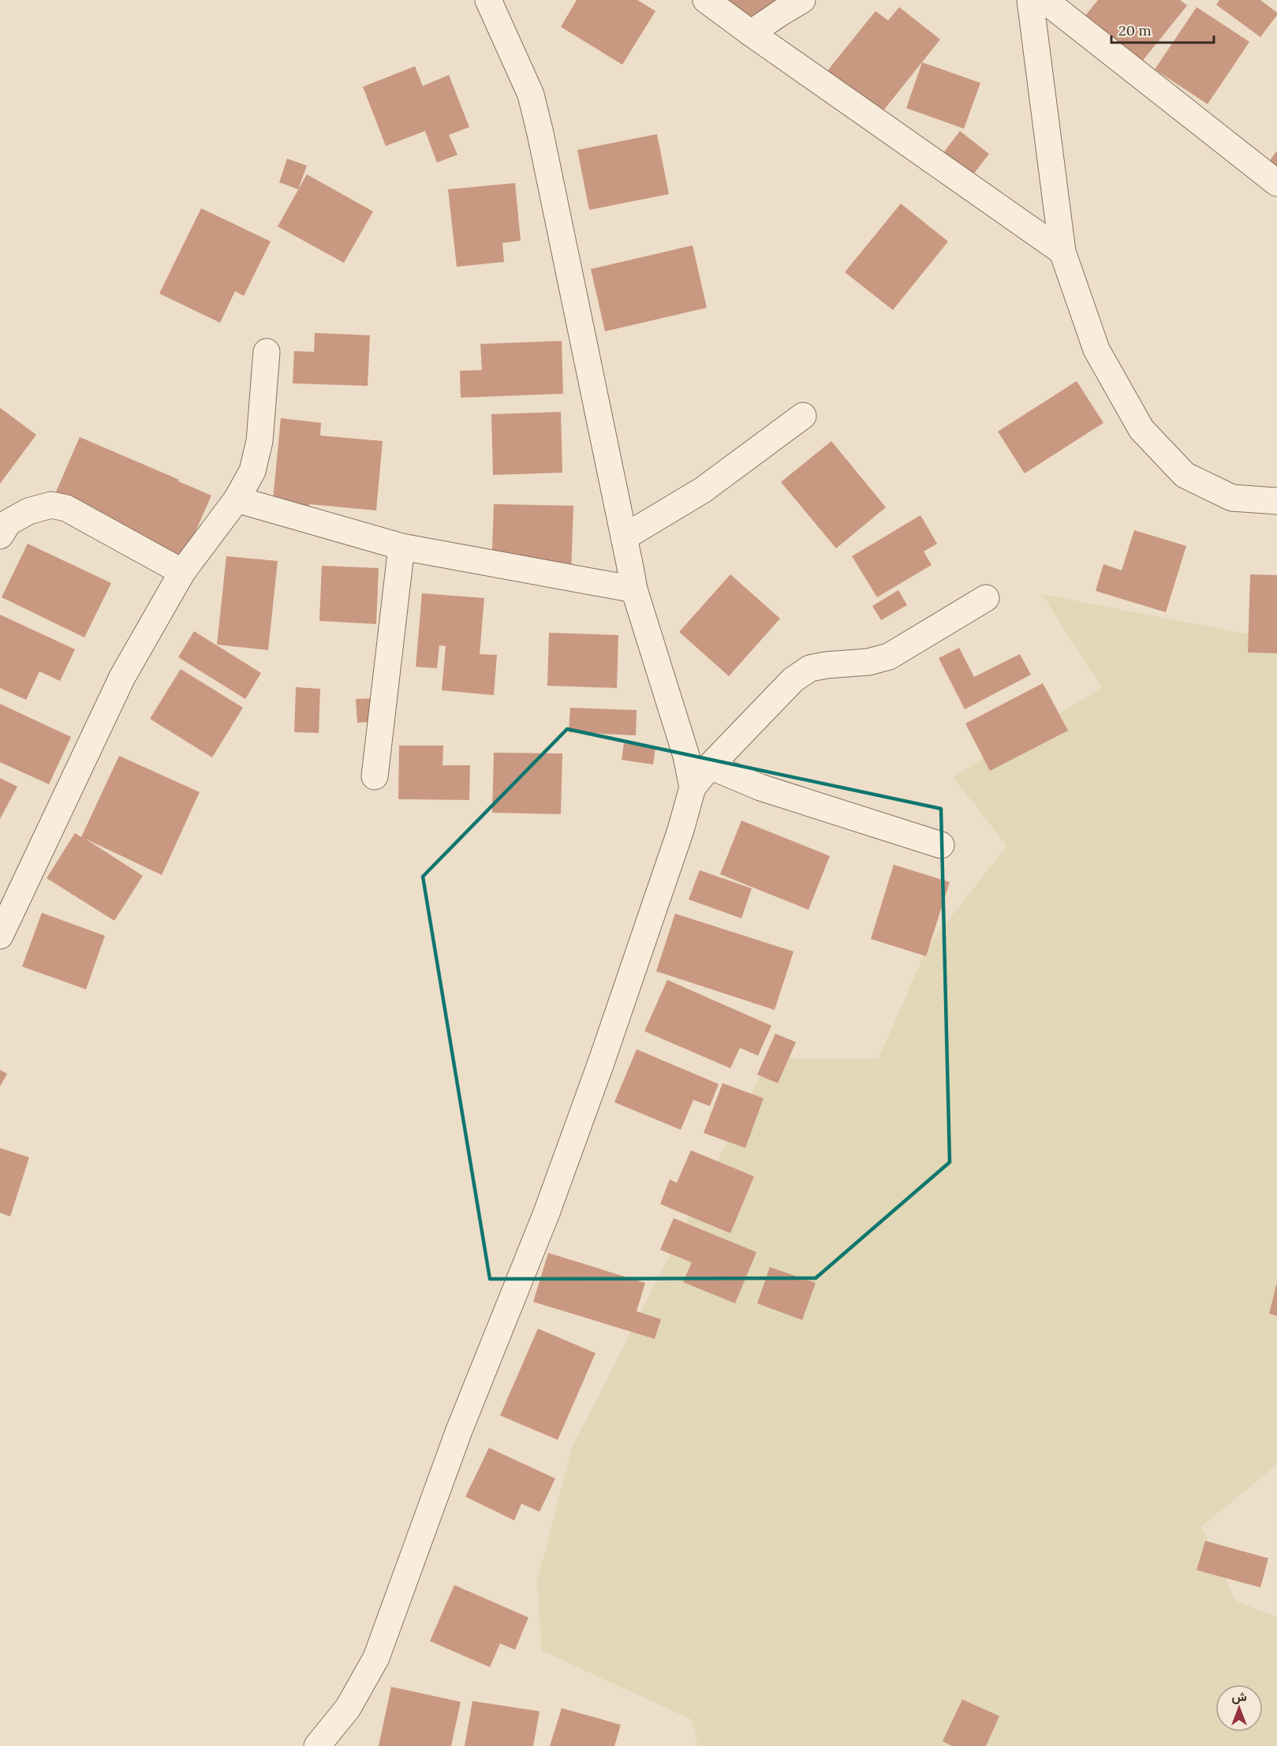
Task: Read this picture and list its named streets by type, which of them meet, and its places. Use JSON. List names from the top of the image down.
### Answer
{
  "scale_bar": "20 m",
  "north": "top"
}
